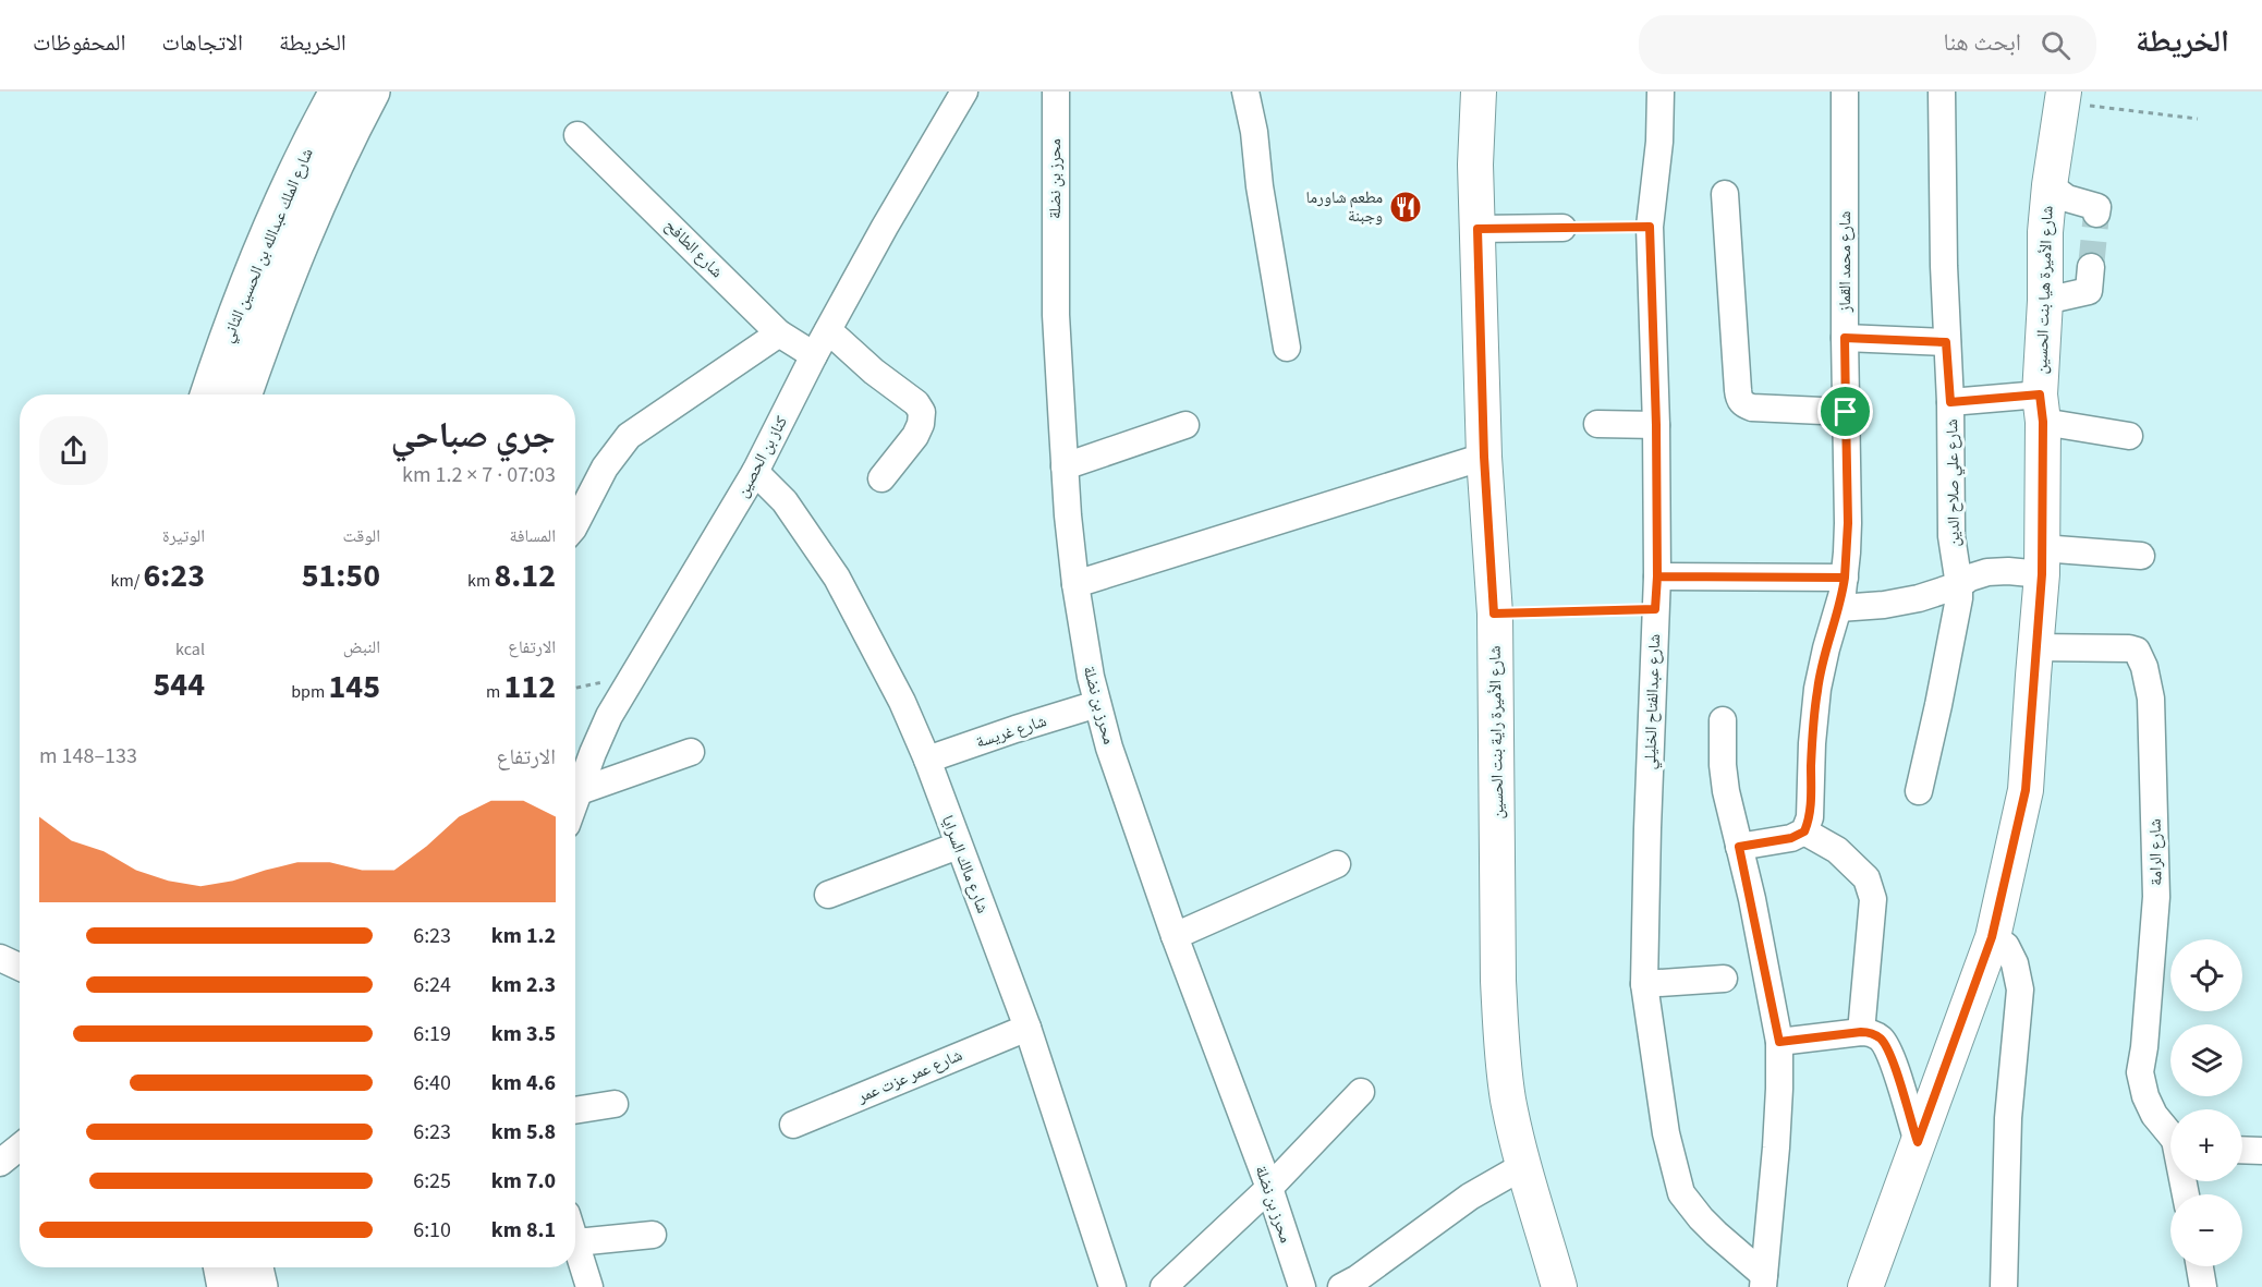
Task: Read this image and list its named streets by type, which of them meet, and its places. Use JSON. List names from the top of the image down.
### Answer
{
  "streets": {
    "highway": ["شارع الملك عبدالله بن الحسين الثاني"],
    "main road": ["شارع الأميرة هيا بنت الحسين", "شارع الأميرة راية بنت الحسين"],
    "street": [
      "محرز بن نضلة",
      "شارع الطافح",
      "شارع محمد القماز",
      "كناز بن الحصين",
      "شارع علي صلاح الدين",
      "شارع عبدالفتاح الخليلي",
      "شارع غريسة",
      "شارع الرامة",
      "شارع مالك السرايا",
      "شارع عمر عزت عمر"
    ]
  },
  "crossings": [
    ["محرز بن نضلة", "شارع غريسة"],
    ["شارع الطافح", "كناز بن الحصين"],
    ["شارع الأميرة هيا بنت الحسين", "شارع الرامة"],
    ["كناز بن الحصين", "شارع مالك السرايا"],
    ["شارع غريسة", "شارع مالك السرايا"],
    ["شارع مالك السرايا", "شارع عمر عزت عمر"]
  ],
  "places": {
    "restaurant": ["مطعم شاورما وجبنة"]
  },
  "page": {
    "header": "الخريطة",
    "search": "ابحث هنا",
    "nav": ["الخريطة", "الاتجاهات", "المحفوظات"],
    "heading": ["جري صباحي", "07:03 · 7 × 1.2 km"],
    "stats": [
      ["المسافة", "8.12 km"],
      ["الوقت", "51:50"],
      ["الوتيرة", "6:23 /km"],
      ["الارتفاع", "112 m"],
      ["النبض", "145 bpm"],
      ["kcal", "544"]
    ],
    "chart": ["الارتفاع", "133–148 m"],
    "list": [
      {
        "name": "1.2 km",
        "note": "6:23"
      },
      {
        "name": "2.3 km",
        "note": "6:24"
      },
      {
        "name": "3.5 km",
        "note": "6:19"
      },
      {
        "name": "4.6 km",
        "note": "6:40"
      },
      {
        "name": "5.8 km",
        "note": "6:23"
      },
      {
        "name": "7.0 km",
        "note": "6:25"
      },
      {
        "name": "8.1 km",
        "note": "6:10"
      }
    ],
    "map_buttons": ["+", "−"]
  }
}
